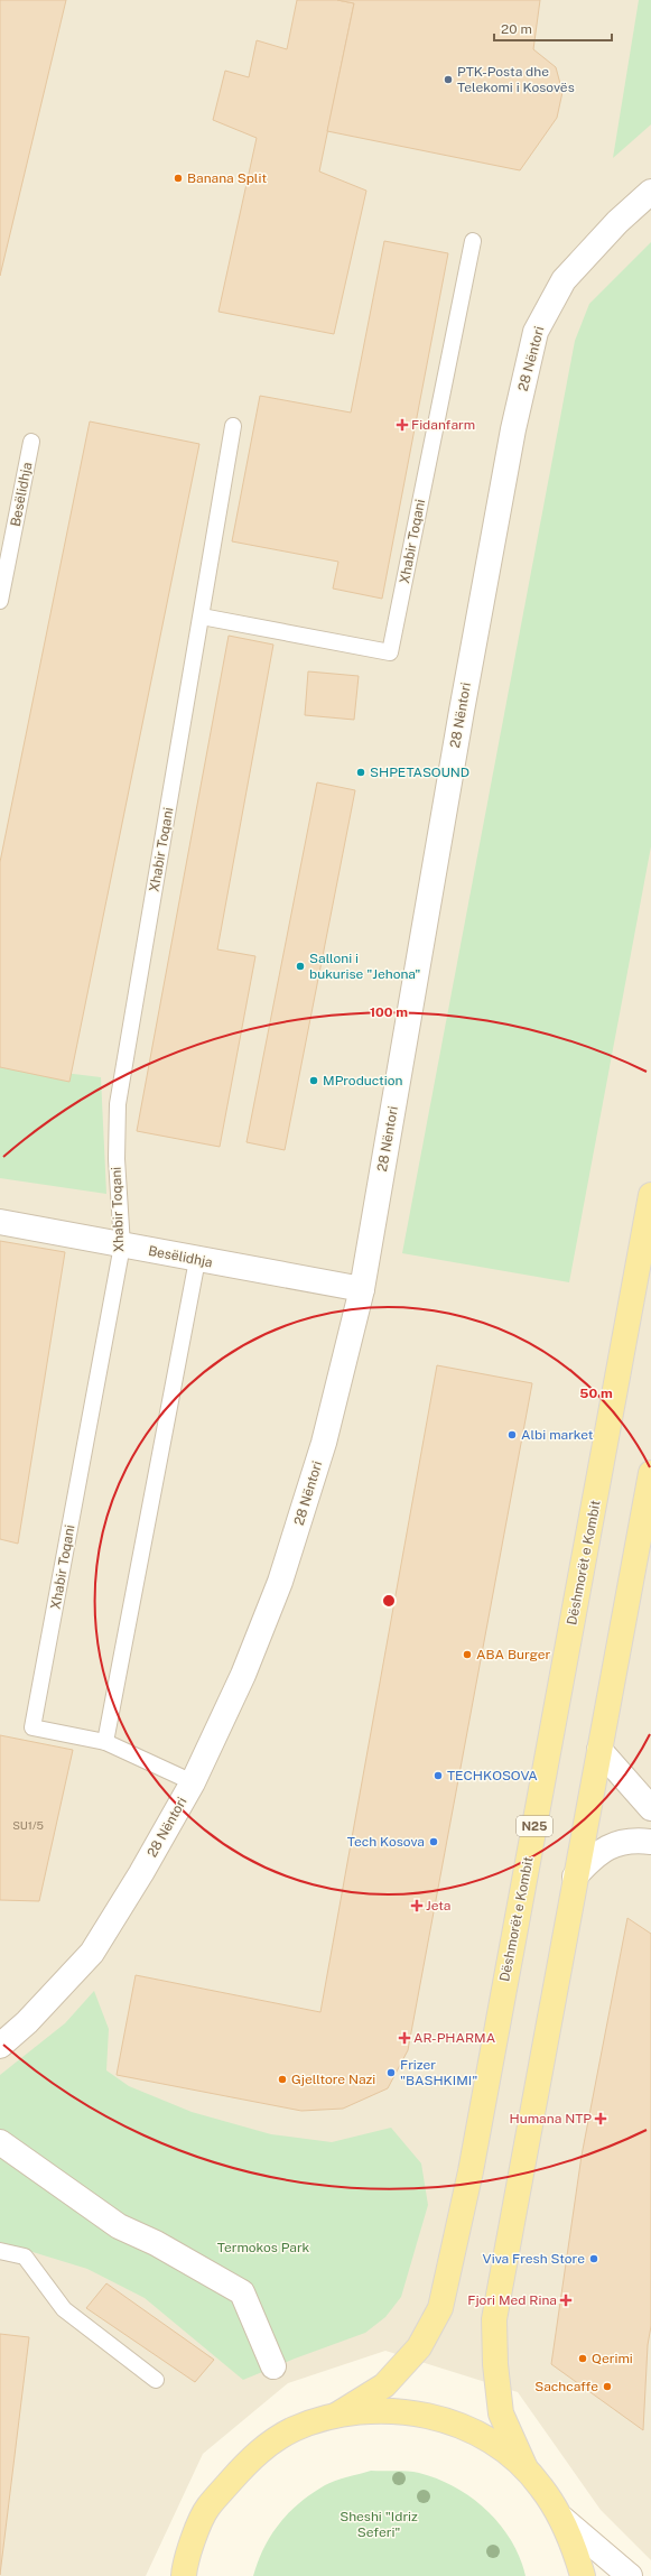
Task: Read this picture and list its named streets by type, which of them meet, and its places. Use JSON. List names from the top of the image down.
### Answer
{
  "streets": {
    "main road": ["Dëshmorët e Kombit", "N25"],
    "street": ["28 Nëntori", "Besëlidhja"],
    "lane": ["Xhabir Toqani"]
  },
  "crossings": [
    ["28 Nëntori", "Besëlidhja"],
    ["28 Nëntori", "Xhabir Toqani"],
    ["Besëlidhja", "Xhabir Toqani"]
  ],
  "parks": ["Termokos Park", "Sheshi \"Idriz Seferi\""],
  "places": {
    "other": [
      "PTK-Posta dhe Telekomi i Kosovës",
      "Banana Split",
      "SHPETASOUND",
      "Salloni i bukurise \"Jehona\"",
      "MProduction",
      "Albi market",
      "ABA Burger",
      "TECHKOSOVA",
      "Tech Kosova",
      "Frizer \"BASHKIMI\"",
      "Gjelltore Nazi",
      "Viva Fresh Store",
      "Qerimi",
      "Sachcaffe"
    ],
    "health": [
      "Fidanfarm",
      "Jeta",
      "AR-PHARMA",
      "Humana NTP",
      "Fjori Med Rina"
    ]
  },
  "house_numbers": ["SU1/5"],
  "scale_bar": "20 m",
  "rings": ["100 m", "50 m"]
}
